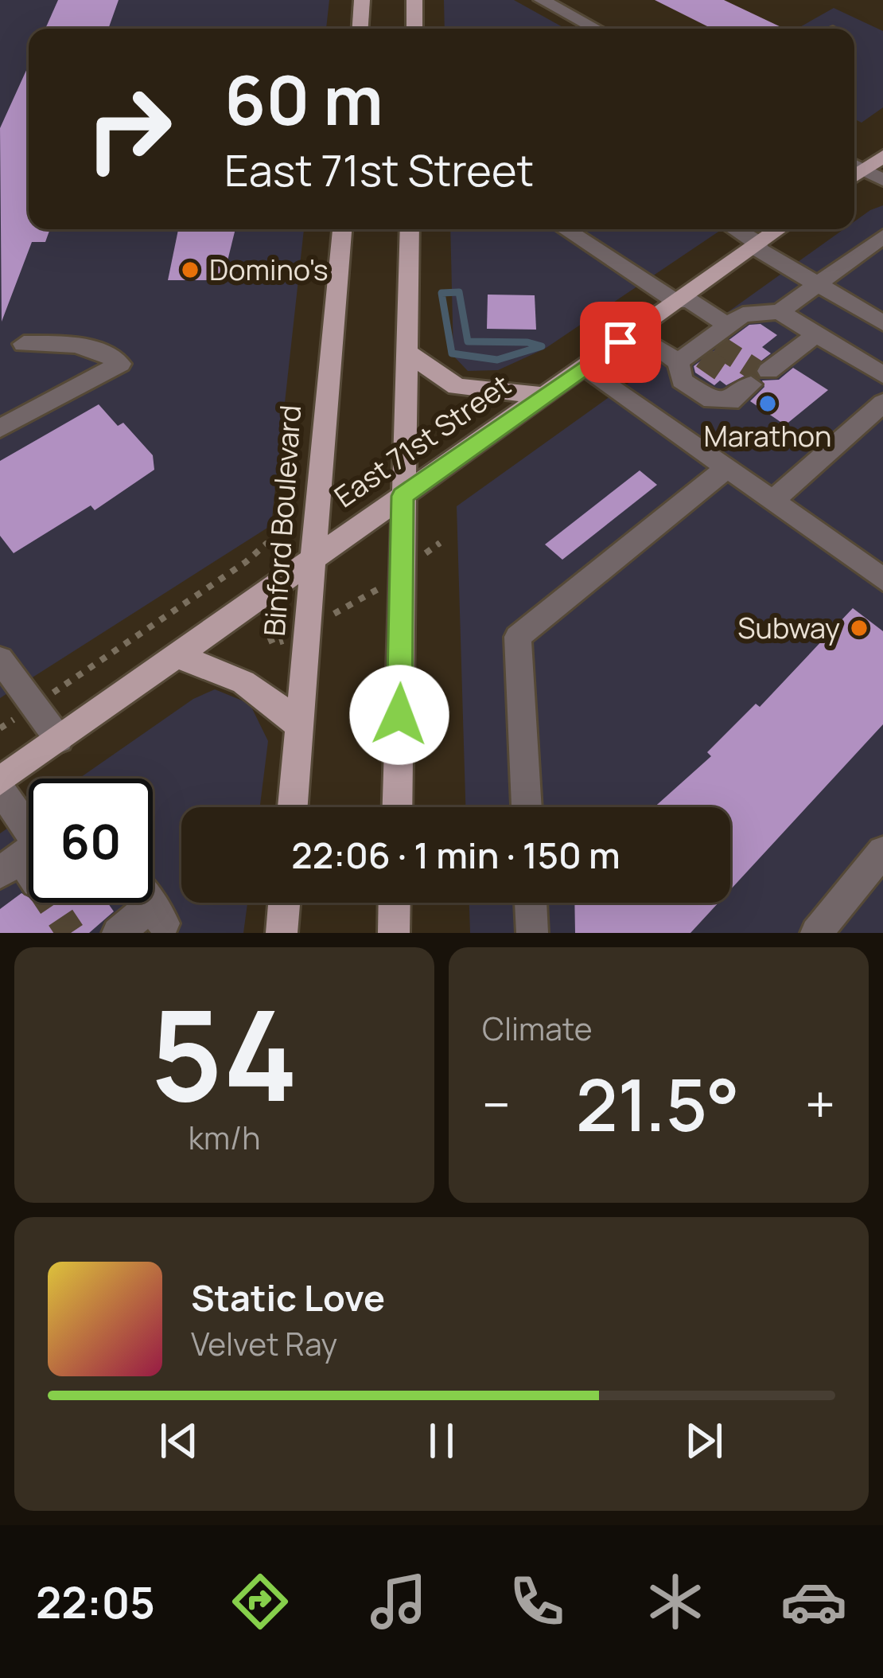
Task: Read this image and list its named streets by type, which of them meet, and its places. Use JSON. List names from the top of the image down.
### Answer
{
  "streets": {
    "main road": ["East 71st Street", "Binford Boulevard"]
  },
  "crossings": [
    ["East 71st Street", "Binford Boulevard"]
  ],
  "places": ["Domino's", "Marathon", "Subway"],
  "page": {
    "turn": ["60 m", "East 71st Street"],
    "limit": "60",
    "trip": "22:06 · 1 min · 150 m",
    "tile": [
      ["54", "km/h"],
      "Climate"
    ],
    "heat": ["−", "21.5°", "+"],
    "song": ["Static Love", "Velvet Ray"],
    "tabs": "22:05"
  }
}
